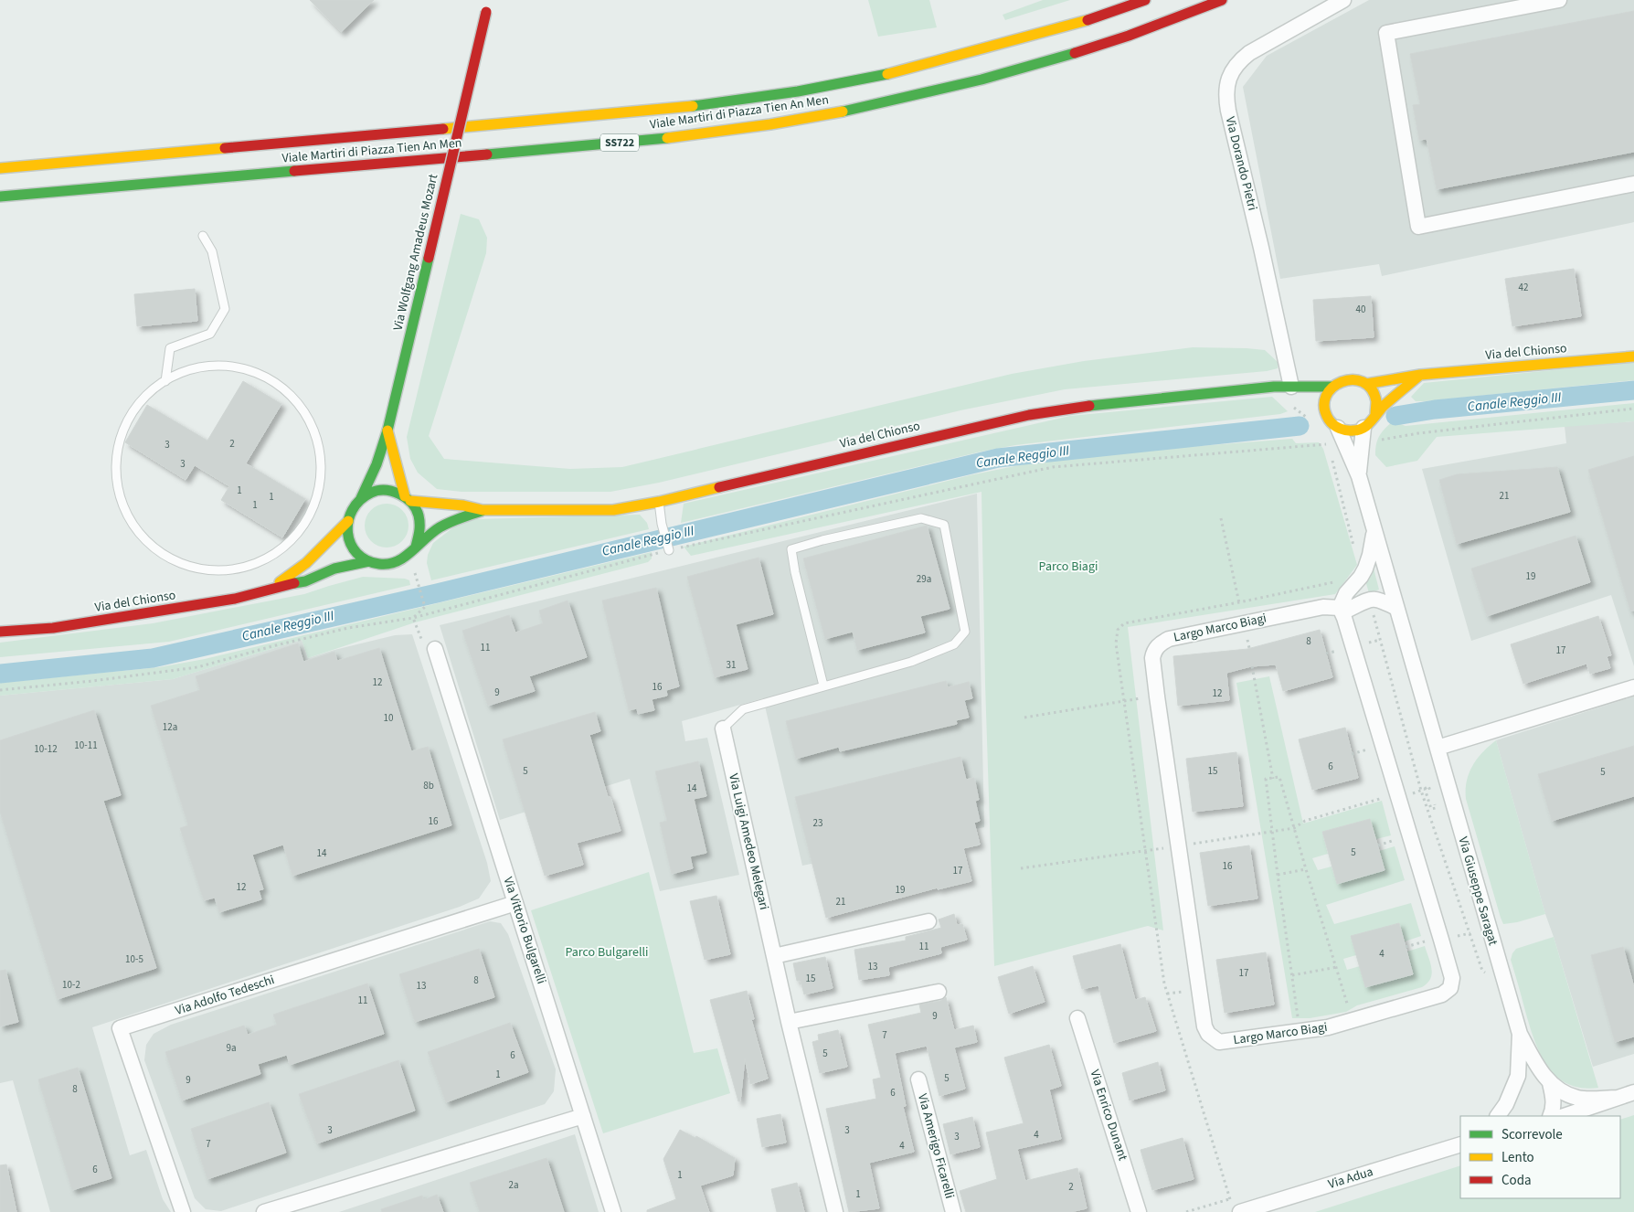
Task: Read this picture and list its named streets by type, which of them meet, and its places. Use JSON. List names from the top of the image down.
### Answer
{
  "streets": {
    "main road": [
      "Viale Martiri di Piazza Tien An Men",
      "SS722",
      "Via Wolfgang Amadeus Mozart",
      "Via del Chionso"
    ],
    "street": [
      "Via Dorando Pietri",
      "Largo Marco Biagi",
      "Via Luigi Amedeo Melegari",
      "Via Giuseppe Saragat",
      "Via Vittorio Bulgarelli",
      "Via Adolfo Tedeschi",
      "Via Enrico Dunant",
      "Via Amerigo Ficarelli",
      "Via Adua"
    ]
  },
  "crossings": [
    ["Via Dorando Pietri", "Via del Chionso"],
    ["Via Wolfgang Amadeus Mozart", "Via del Chionso"],
    ["Via del Chionso", "Via Giuseppe Saragat"],
    ["Via Vittorio Bulgarelli", "Via Adolfo Tedeschi"]
  ],
  "water": ["Canale Reggio III"],
  "parks": ["Parco Biagi", "Parco Bulgarelli"],
  "house_numbers": [
    "42",
    "40",
    "2",
    "3",
    "3",
    "1",
    "21",
    "1",
    "1",
    "19",
    "29a",
    "8",
    "11",
    "17",
    "31",
    "12",
    "16",
    "9",
    "12",
    "10",
    "12a",
    "10-11",
    "10-12",
    "6",
    "5",
    "15",
    "5",
    "8b",
    "14",
    "16",
    "23",
    "5",
    "14",
    "16",
    "17",
    "12",
    "19",
    "21",
    "11",
    "4",
    "10-5",
    "13",
    "17",
    "15",
    "8",
    "10-2",
    "13",
    "11",
    "9",
    "7",
    "9a",
    "5",
    "6",
    "1",
    "5",
    "9",
    "8",
    "6",
    "3",
    "3",
    "4",
    "3",
    "7",
    "4",
    "6",
    "1",
    "2a",
    "2",
    "1"
  ],
  "legend": ["Scorrevole", "Lento", "Coda"]
}
